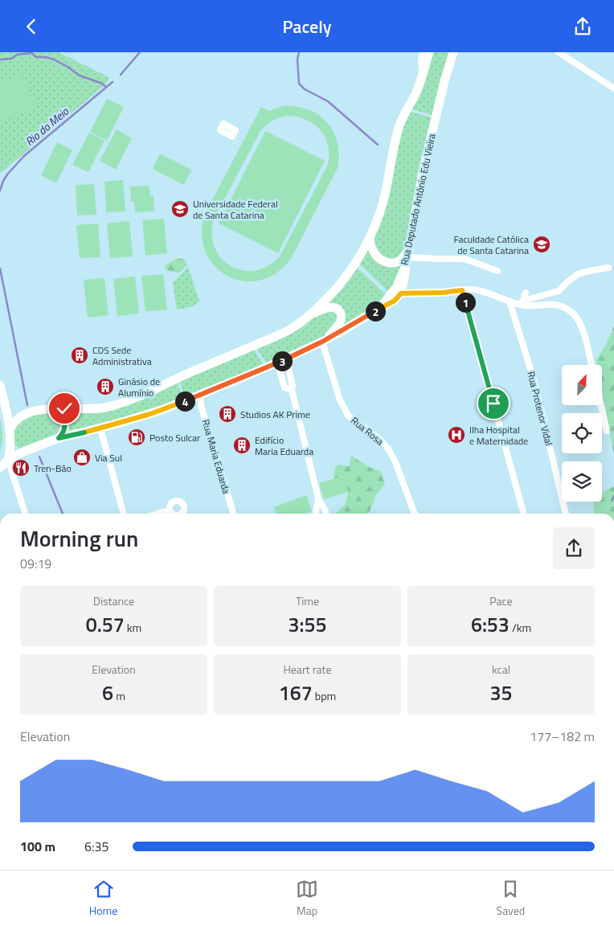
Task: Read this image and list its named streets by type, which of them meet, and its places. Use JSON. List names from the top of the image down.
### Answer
{
  "streets": {
    "main road": ["Rua Deputado Antônio Edu Vieira"],
    "street": ["Rua Protenor Vidal", "Rua Rosa", "Rua Maria Eduarda"]
  },
  "crossings": [
    ["Rua Deputado Antônio Edu Vieira", "Rua Rosa"],
    ["Rua Deputado Antônio Edu Vieira", "Rua Maria Eduarda"]
  ],
  "water": ["Rio do Meio"],
  "places": {
    "school or university": ["Universidade Federal de Santa Catarina", "Faculdade Católica de Santa Catarina"],
    "building": [
      "CDS Sede Administrativa",
      "Ginásio de Alumínio",
      "Studios AK Prime",
      "Edifício Maria Eduarda"
    ],
    "hospital": ["Ilha Hospital e Maternidade"],
    "fuel station": ["Posto Sulcar"],
    "shop": ["Via Sul"],
    "restaurant": ["Tren-Bão"]
  },
  "north": "top right",
  "page": {
    "header": "Pacely",
    "pins": [
      "1",
      "2",
      "3",
      "4"
    ],
    "heading": ["Morning run", "09:19"],
    "stats": [
      ["Distance", "0.57 km"],
      ["Time", "3:55"],
      ["Pace", "6:53 /km"],
      ["Elevation", "6 m"],
      ["Heart rate", "167 bpm"],
      ["kcal", "35"]
    ],
    "chart": ["Elevation", "177–182 m"],
    "list": [
      {
        "name": "100 m",
        "note": "6:35"
      }
    ],
    "tabs": ["Home", "Map", "Saved"]
  }
}
